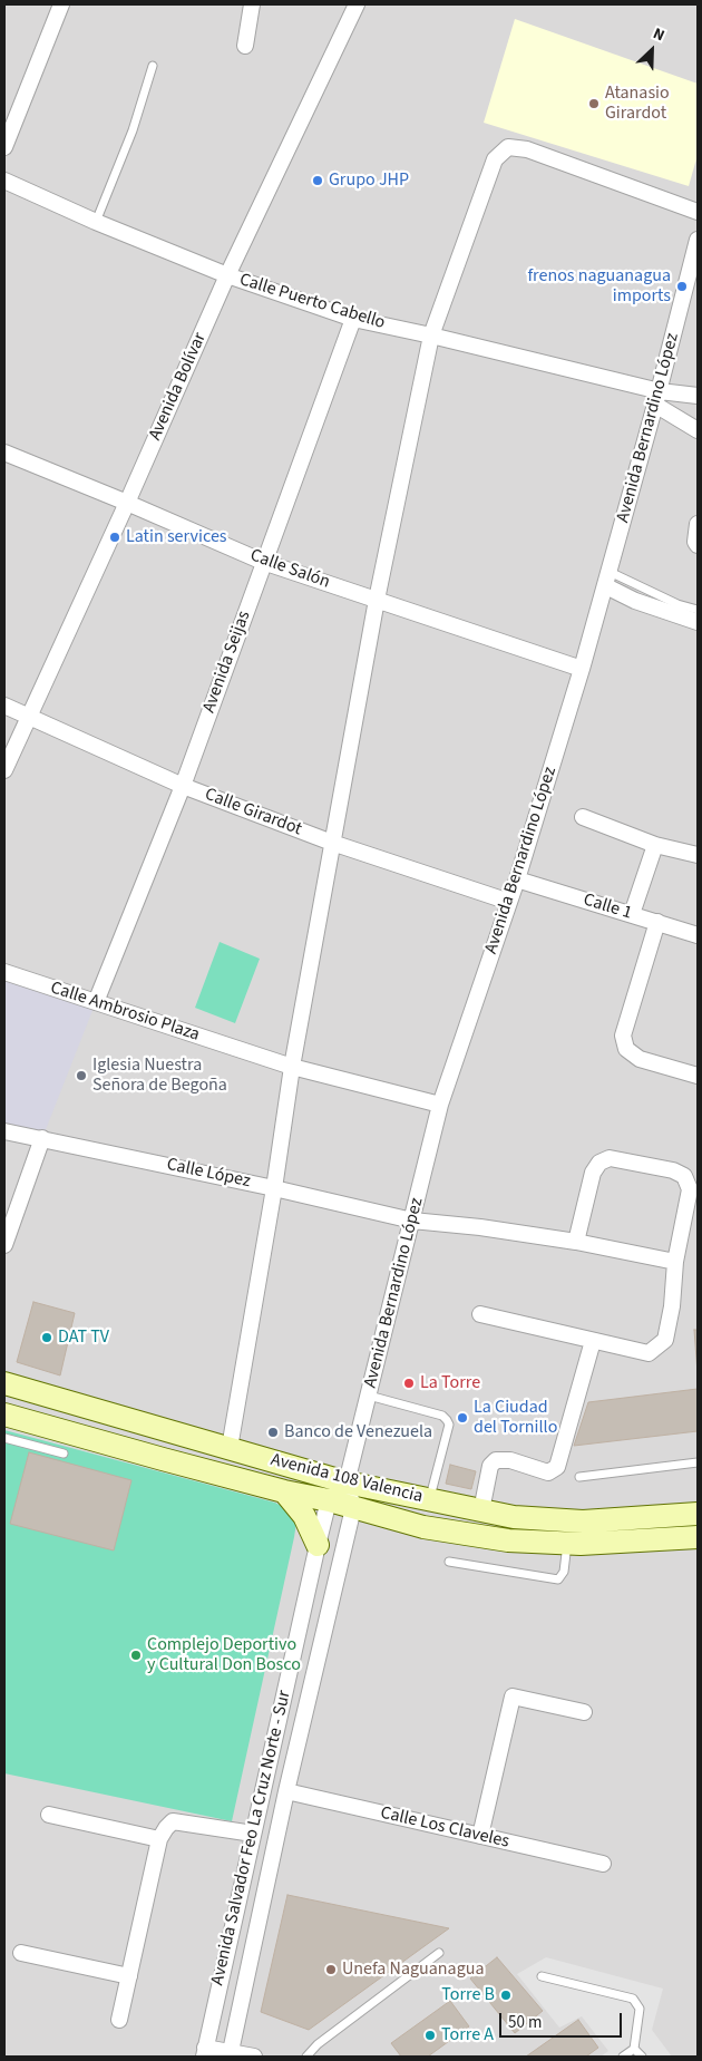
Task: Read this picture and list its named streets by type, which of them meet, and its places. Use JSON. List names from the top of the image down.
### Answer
{
  "streets": {
    "street": [
      "Calle Puerto Cabello",
      "Avenida Bolívar",
      "Avenida Bernardino López",
      "Calle Salón",
      "Avenida Seijas",
      "Calle Girardot",
      "Calle 1",
      "Calle Ambrosio Plaza",
      "Calle López",
      "Avenida 108 Valencia",
      "Calle Los Claveles",
      "Avenida Salvador Feo La Cruz Norte - Sur"
    ]
  },
  "crossings": [
    ["Calle Puerto Cabello", "Avenida Bolívar"],
    ["Calle Puerto Cabello", "Avenida Bernardino López"],
    ["Calle Puerto Cabello", "Avenida Seijas"],
    ["Avenida Bolívar", "Calle Salón"],
    ["Avenida Bolívar", "Calle Girardot"],
    ["Avenida Bernardino López", "Calle Salón"],
    ["Avenida Bernardino López", "Calle Girardot"],
    ["Avenida Bernardino López", "Calle 1"],
    ["Avenida Bernardino López", "Calle Ambrosio Plaza"],
    ["Avenida Bernardino López", "Calle López"],
    ["Avenida Bernardino López", "Avenida 108 Valencia"],
    ["Avenida Bernardino López", "Avenida Salvador Feo La Cruz Norte - Sur"],
    ["Calle Salón", "Avenida Seijas"],
    ["Avenida Seijas", "Calle Girardot"],
    ["Avenida Seijas", "Calle Ambrosio Plaza"],
    ["Avenida 108 Valencia", "Avenida Salvador Feo La Cruz Norte - Sur"],
    ["Calle Los Claveles", "Avenida Salvador Feo La Cruz Norte - Sur"]
  ],
  "places": [
    "Atanasio Girardot",
    "Grupo JHP",
    "frenos naguanagua imports",
    "Latin services",
    "Iglesia Nuestra Señora de Begoña",
    "DAT TV",
    "La Torre",
    "La Ciudad del Tornillo",
    "Banco de Venezuela",
    "Complejo Deportivo y Cultural Don Bosco",
    "Unefa Naguanagua",
    "Torre B",
    "Torre A"
  ],
  "scale_bar": "50 m",
  "north": "top right"
}
